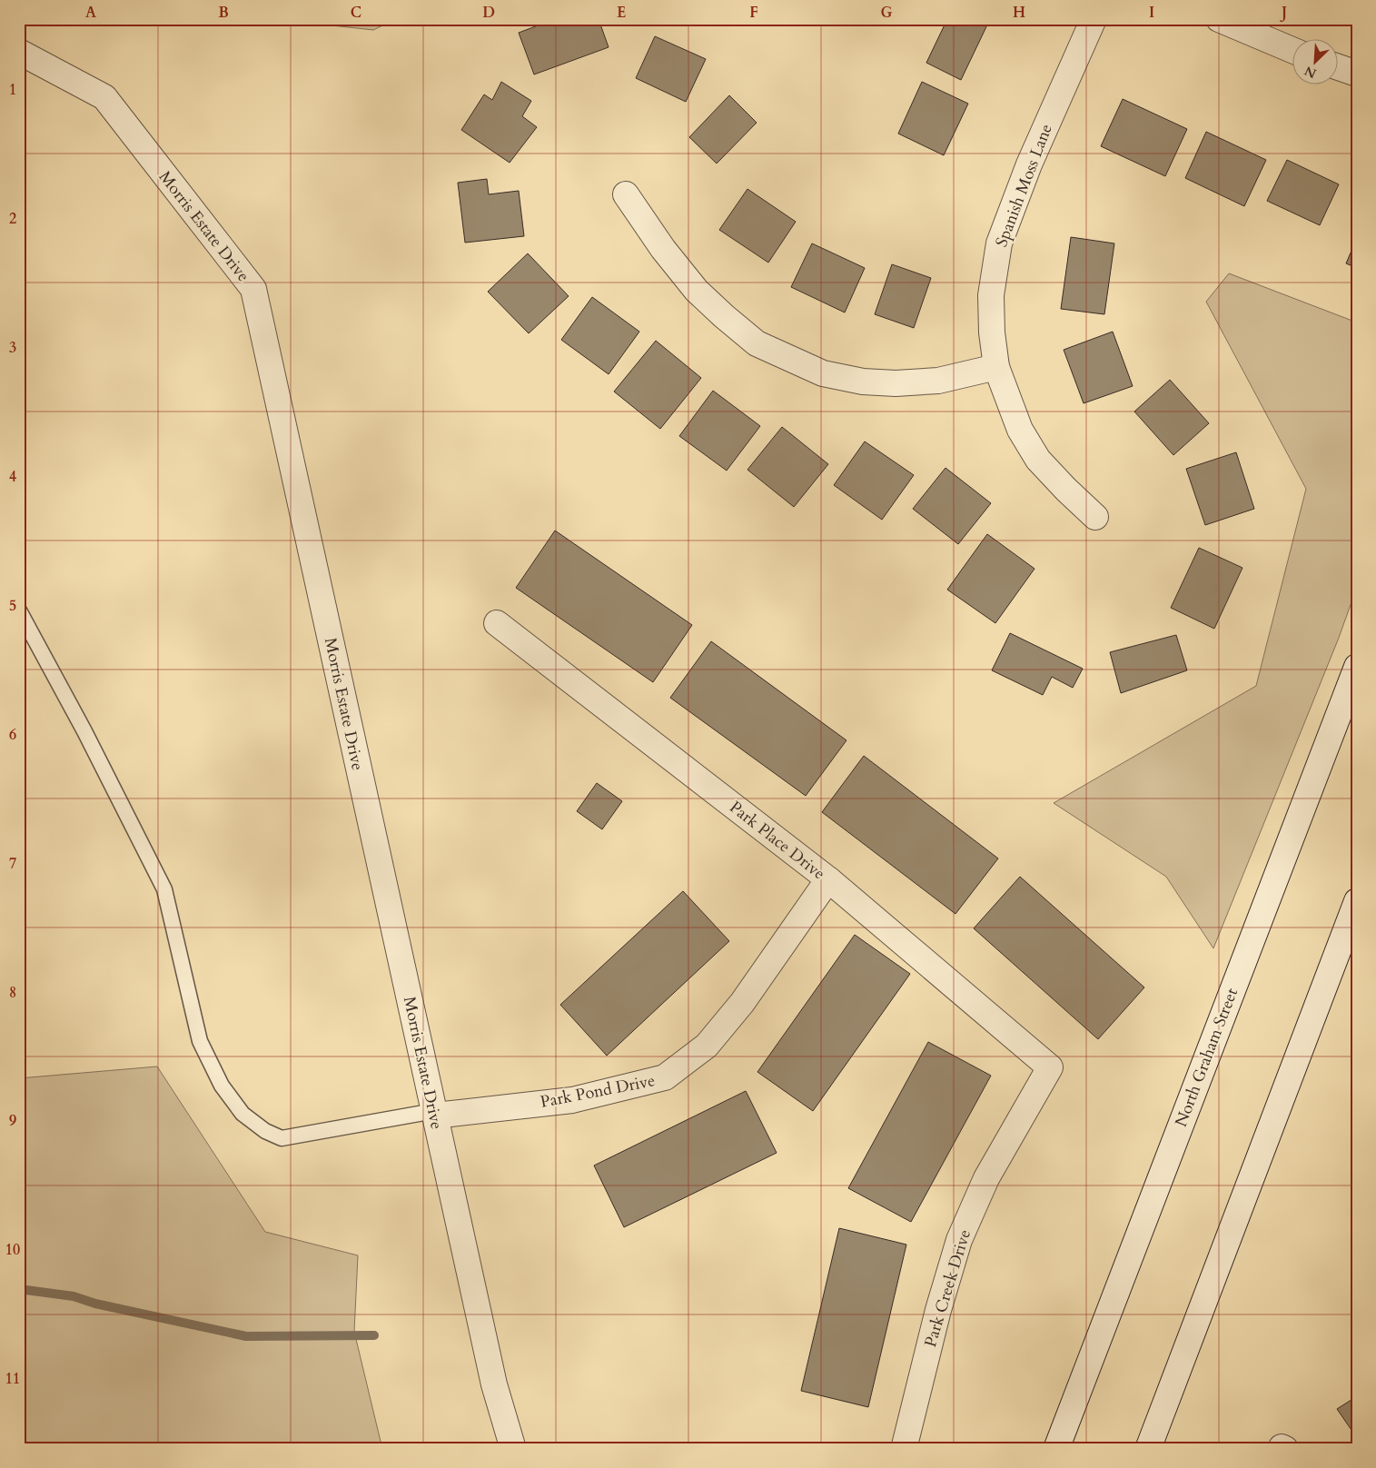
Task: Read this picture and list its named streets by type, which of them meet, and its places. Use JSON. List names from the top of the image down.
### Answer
{
  "streets": {
    "street": [
      "Spanish Moss Lane",
      "Morris Estate Drive",
      "Park Place Drive",
      "North Graham Street",
      "Park Pond Drive",
      "Park Creek Drive"
    ]
  },
  "crossings": [
    ["Morris Estate Drive", "Park Pond Drive"],
    ["Park Place Drive", "Park Pond Drive"],
    ["Park Place Drive", "Park Creek Drive"]
  ],
  "north": "bottom left",
  "grid": {
    "columns": [
      "A",
      "B",
      "C",
      "D",
      "E",
      "F",
      "G",
      "H",
      "I",
      "J"
    ],
    "rows": [
      "1",
      "2",
      "3",
      "4",
      "5",
      "6",
      "7",
      "8",
      "9",
      "10",
      "11"
    ]
  }
}
